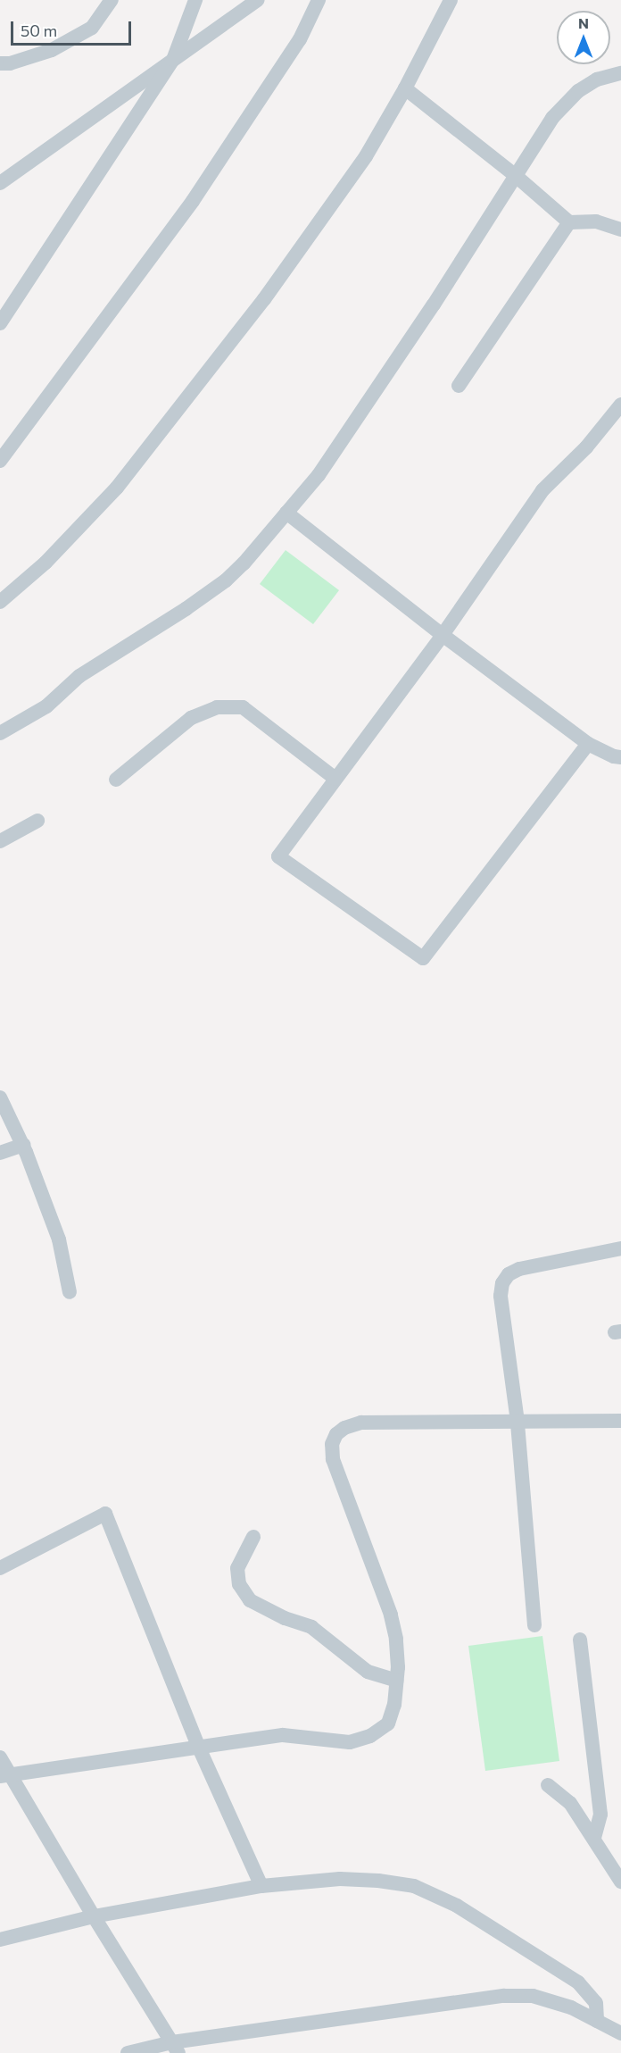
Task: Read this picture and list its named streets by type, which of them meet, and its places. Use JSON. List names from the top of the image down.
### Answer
{
  "scale_bar": "50 m",
  "north": "top"
}
